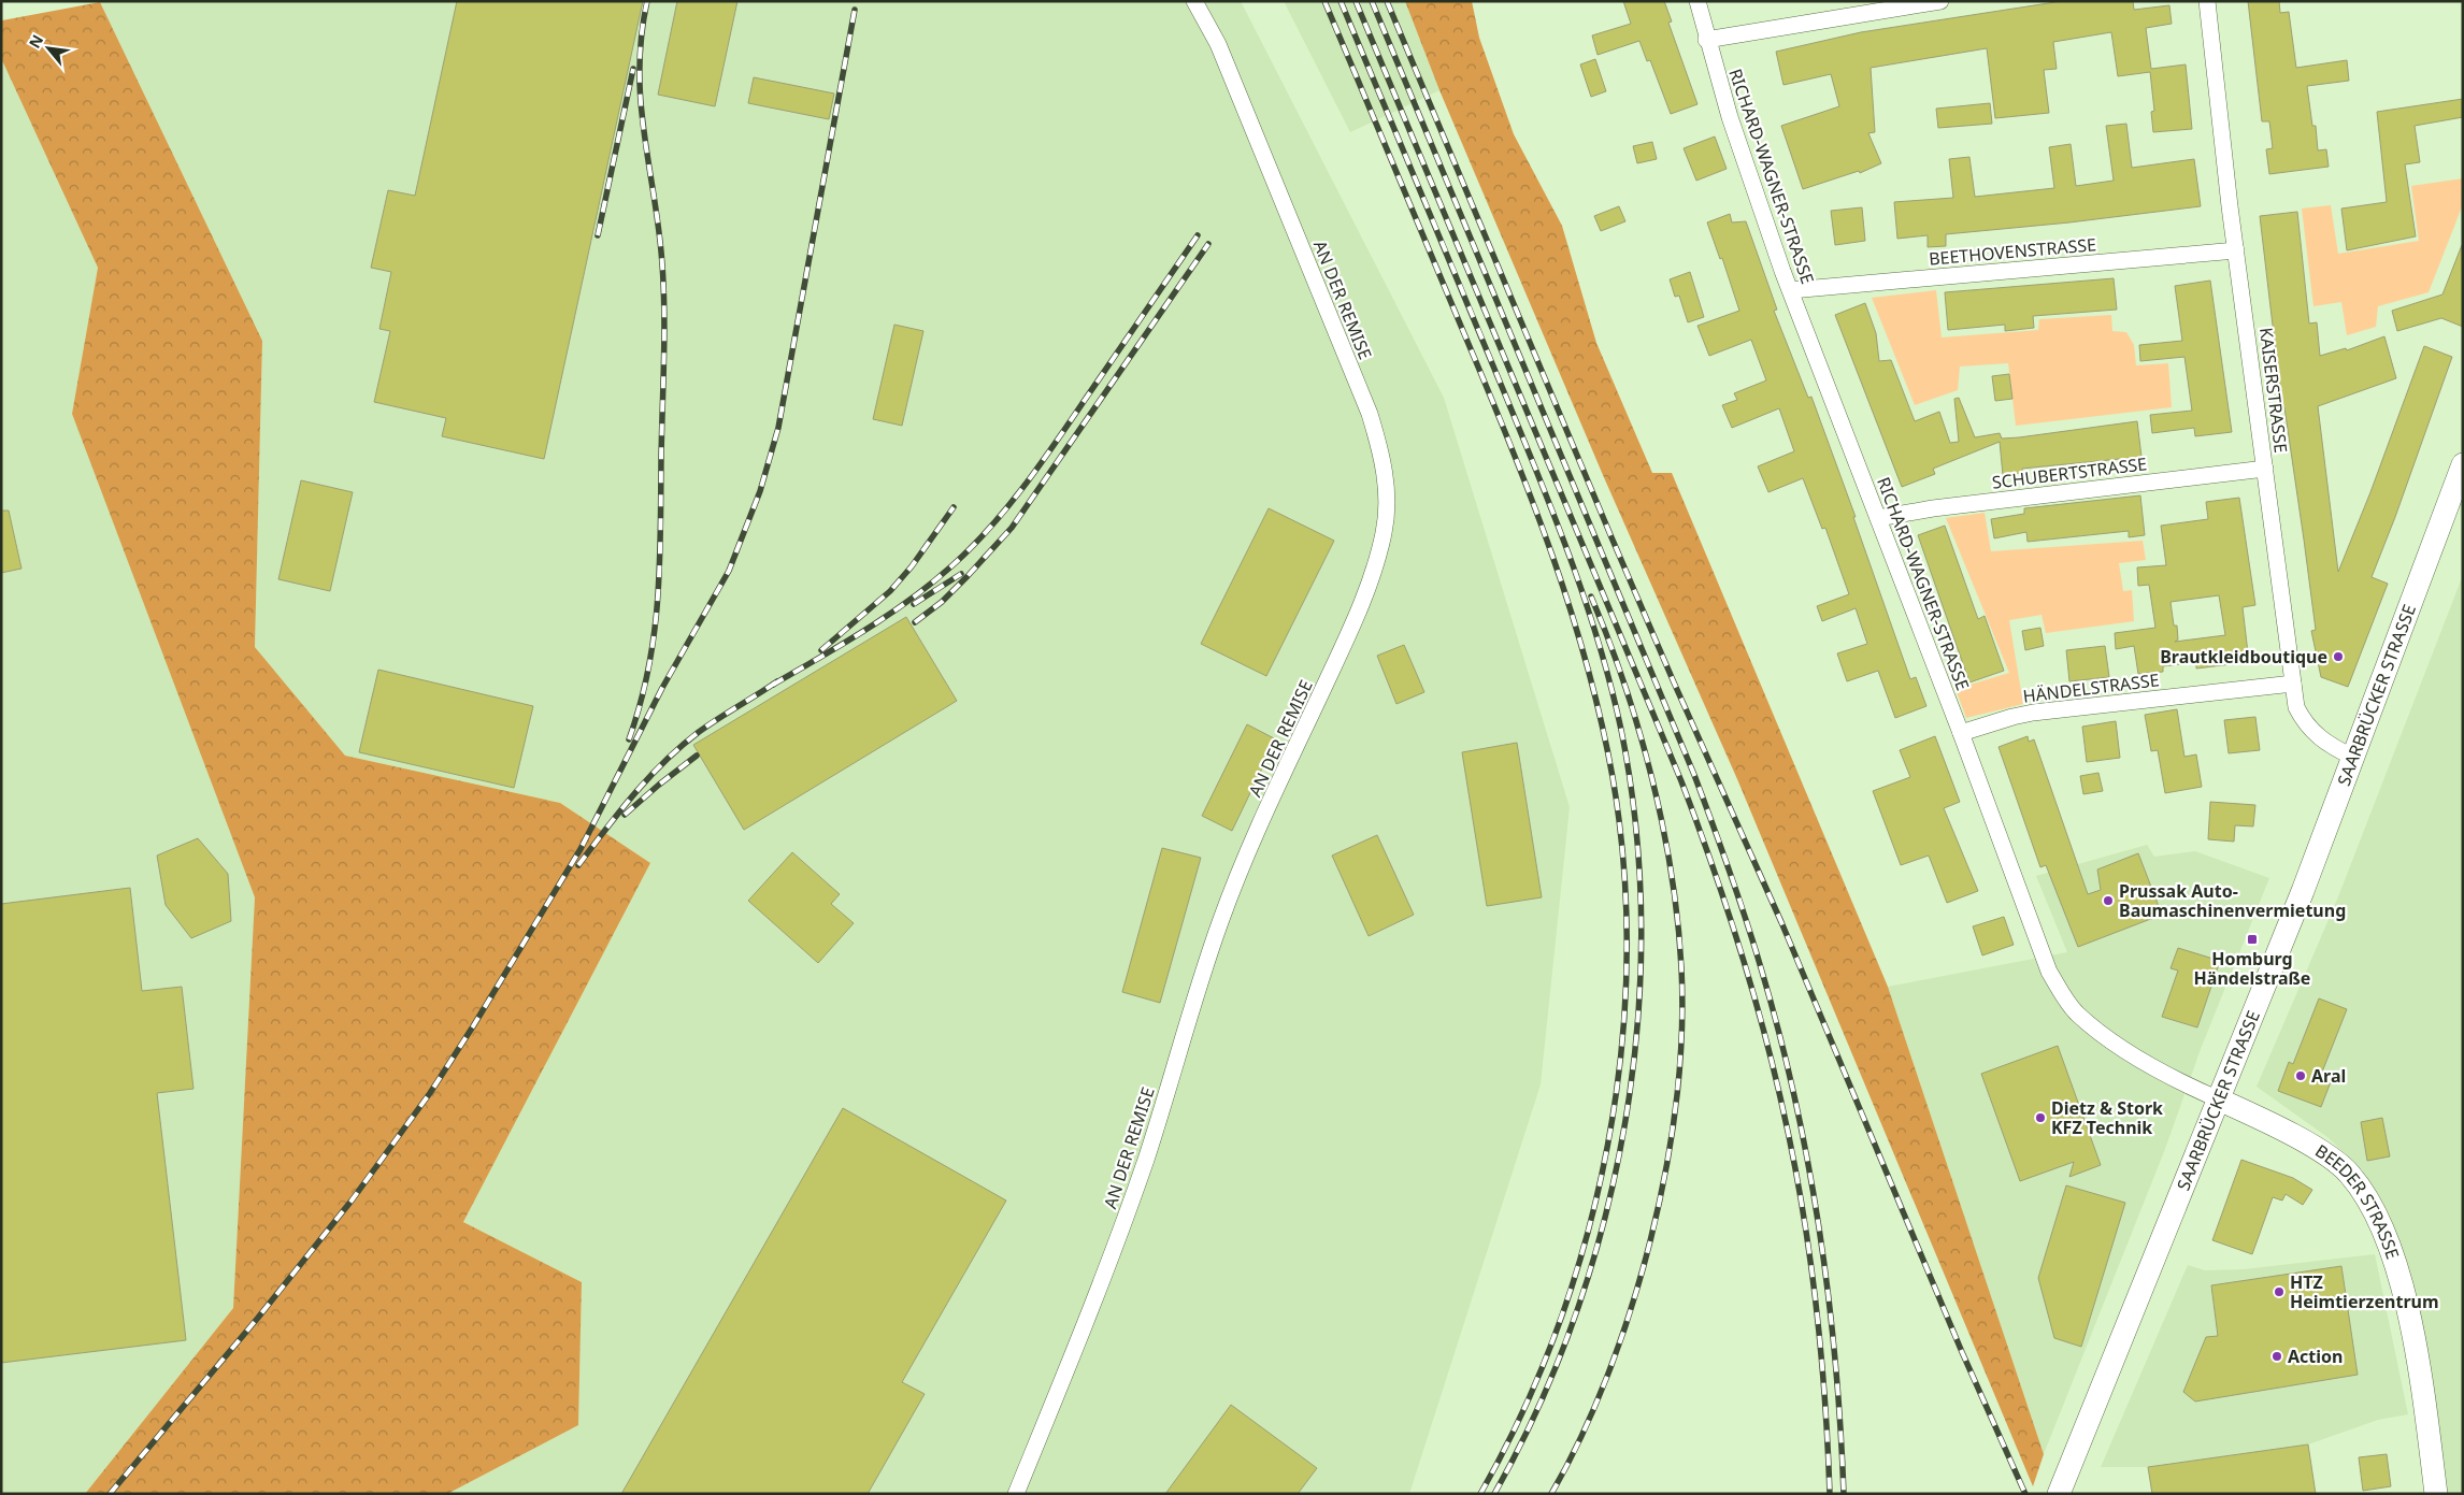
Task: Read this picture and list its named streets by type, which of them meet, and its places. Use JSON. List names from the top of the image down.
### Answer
{
  "streets": {
    "main road": ["SAARBRÜCKER STRASSE", "BEEDER STRASSE"],
    "street": [
      "RICHARD-WAGNER-STRASSE",
      "BEETHOVENSTRASSE",
      "AN DER REMISE",
      "KAISERSTRASSE",
      "SCHUBERTSTRASSE",
      "HÄNDELSTRASSE"
    ]
  },
  "crossings": [
    ["RICHARD-WAGNER-STRASSE", "BEETHOVENSTRASSE"],
    ["RICHARD-WAGNER-STRASSE", "SCHUBERTSTRASSE"],
    ["RICHARD-WAGNER-STRASSE", "HÄNDELSTRASSE"],
    ["RICHARD-WAGNER-STRASSE", "SAARBRÜCKER STRASSE"],
    ["RICHARD-WAGNER-STRASSE", "BEEDER STRASSE"],
    ["BEETHOVENSTRASSE", "KAISERSTRASSE"],
    ["KAISERSTRASSE", "SCHUBERTSTRASSE"],
    ["KAISERSTRASSE", "HÄNDELSTRASSE"],
    ["KAISERSTRASSE", "SAARBRÜCKER STRASSE"],
    ["SAARBRÜCKER STRASSE", "BEEDER STRASSE"]
  ],
  "places": {
    "other": [
      "Brautkleidboutique",
      "Prussak Auto- Baumaschinenvermietung",
      "Aral",
      "Dietz & Stork KFZ Technik",
      "HTZ Heimtierzentrum",
      "Action"
    ],
    "transit": ["Homburg Händelstraße"]
  },
  "north": "top left"
}
